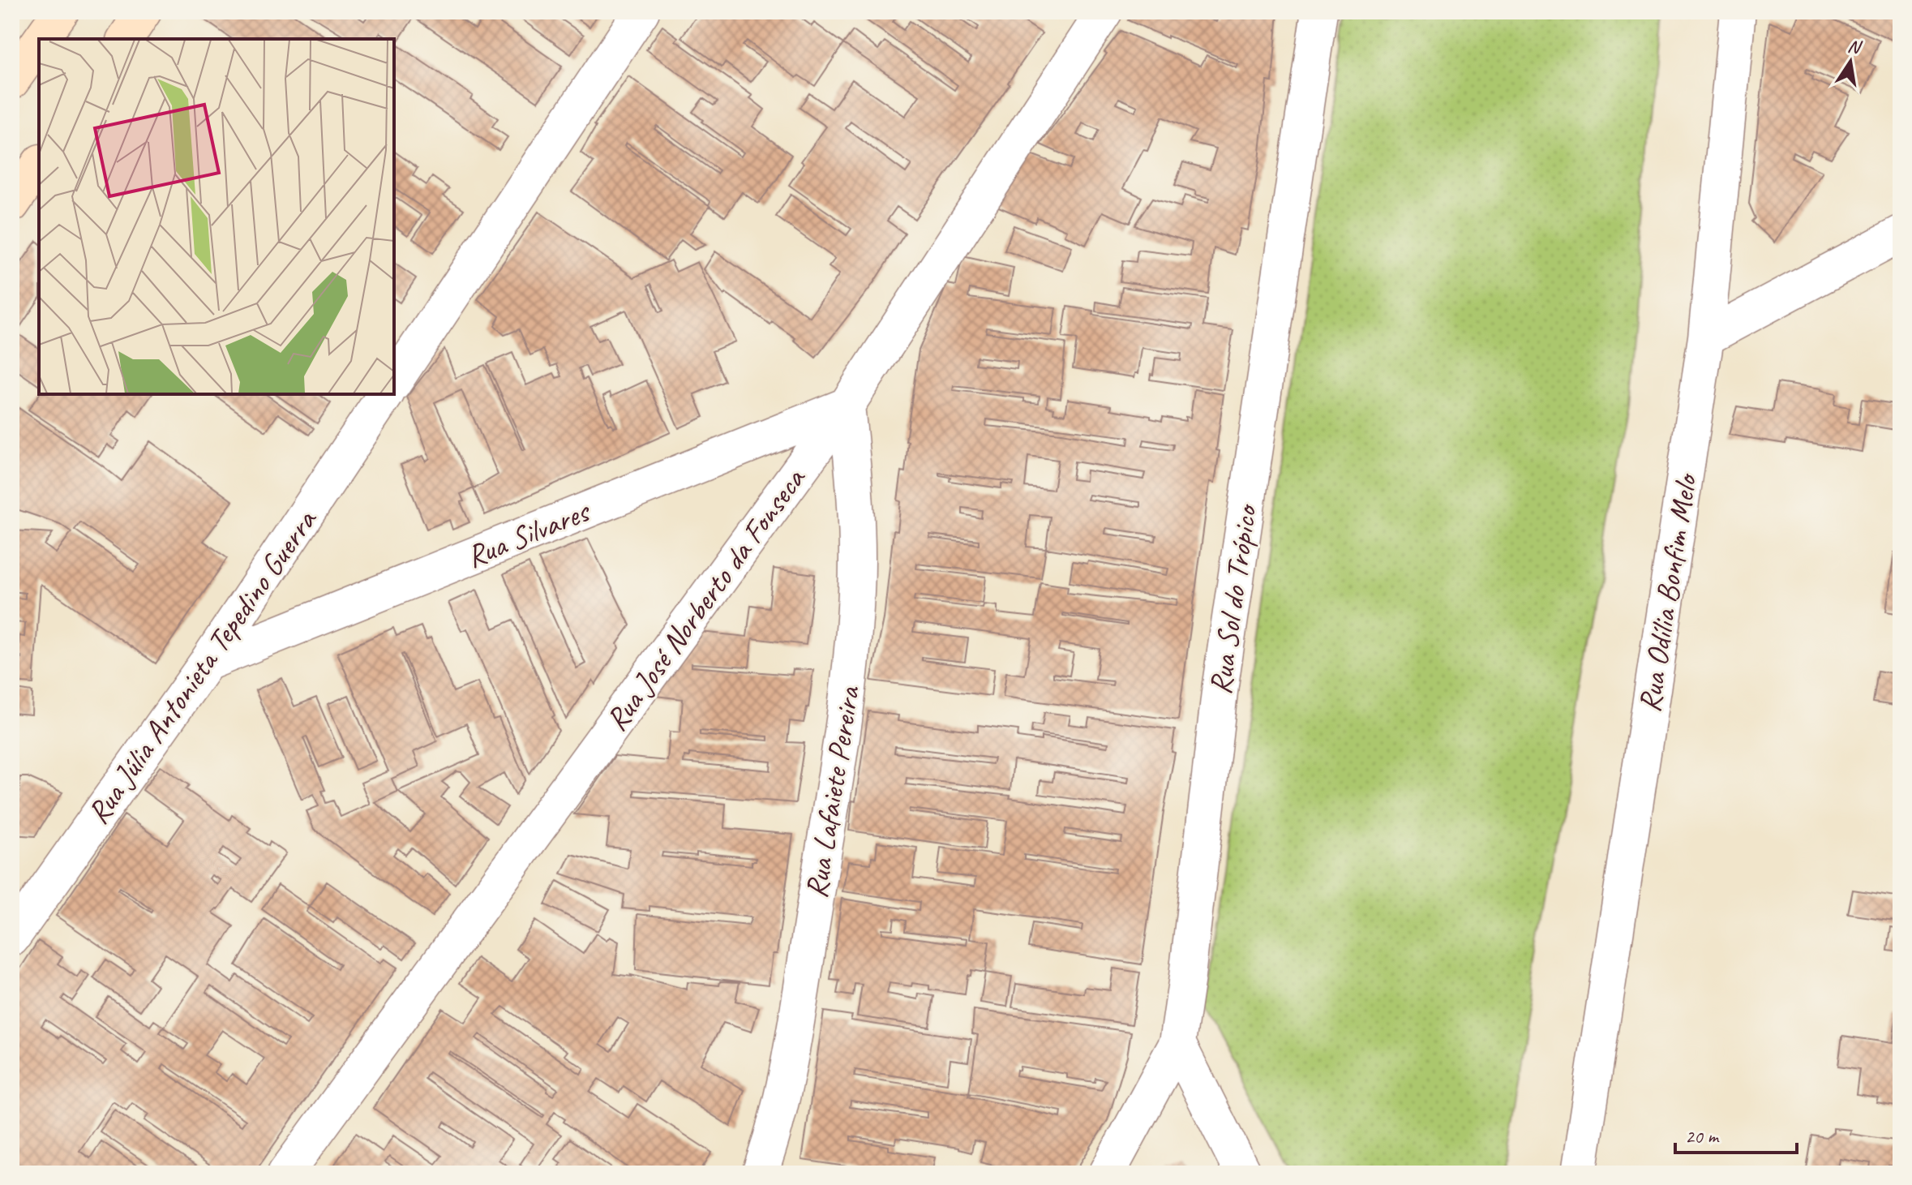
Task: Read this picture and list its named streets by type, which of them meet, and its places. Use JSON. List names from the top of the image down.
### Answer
{
  "streets": {
    "street": [
      "Rua Silvares",
      "Rua Odília Bonfim Melo",
      "Rua José Norberto da Fonseca",
      "Rua Sol do Trópico",
      "Rua Júlia Antonieta Tepedino Guerra",
      "Rua Lafaiete Pereira"
    ]
  },
  "crossings": [
    ["Rua Silvares", "Rua José Norberto da Fonseca"],
    ["Rua Silvares", "Rua Júlia Antonieta Tepedino Guerra"],
    ["Rua Silvares", "Rua Lafaiete Pereira"],
    ["Rua José Norberto da Fonseca", "Rua Lafaiete Pereira"]
  ],
  "scale_bar": "20 m",
  "north": "top"
}
